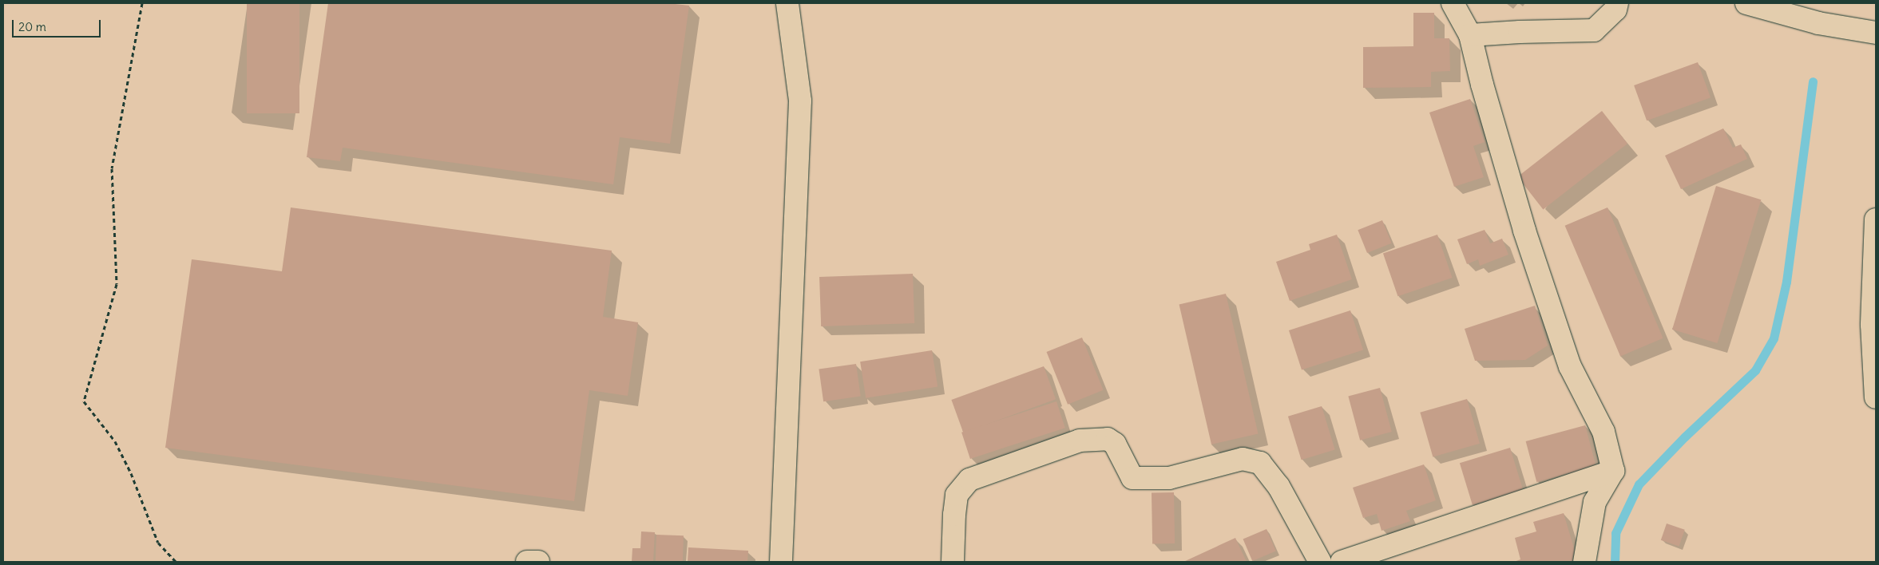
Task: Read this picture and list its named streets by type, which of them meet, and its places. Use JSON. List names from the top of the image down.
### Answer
{
  "scale_bar": "20 m"
}
